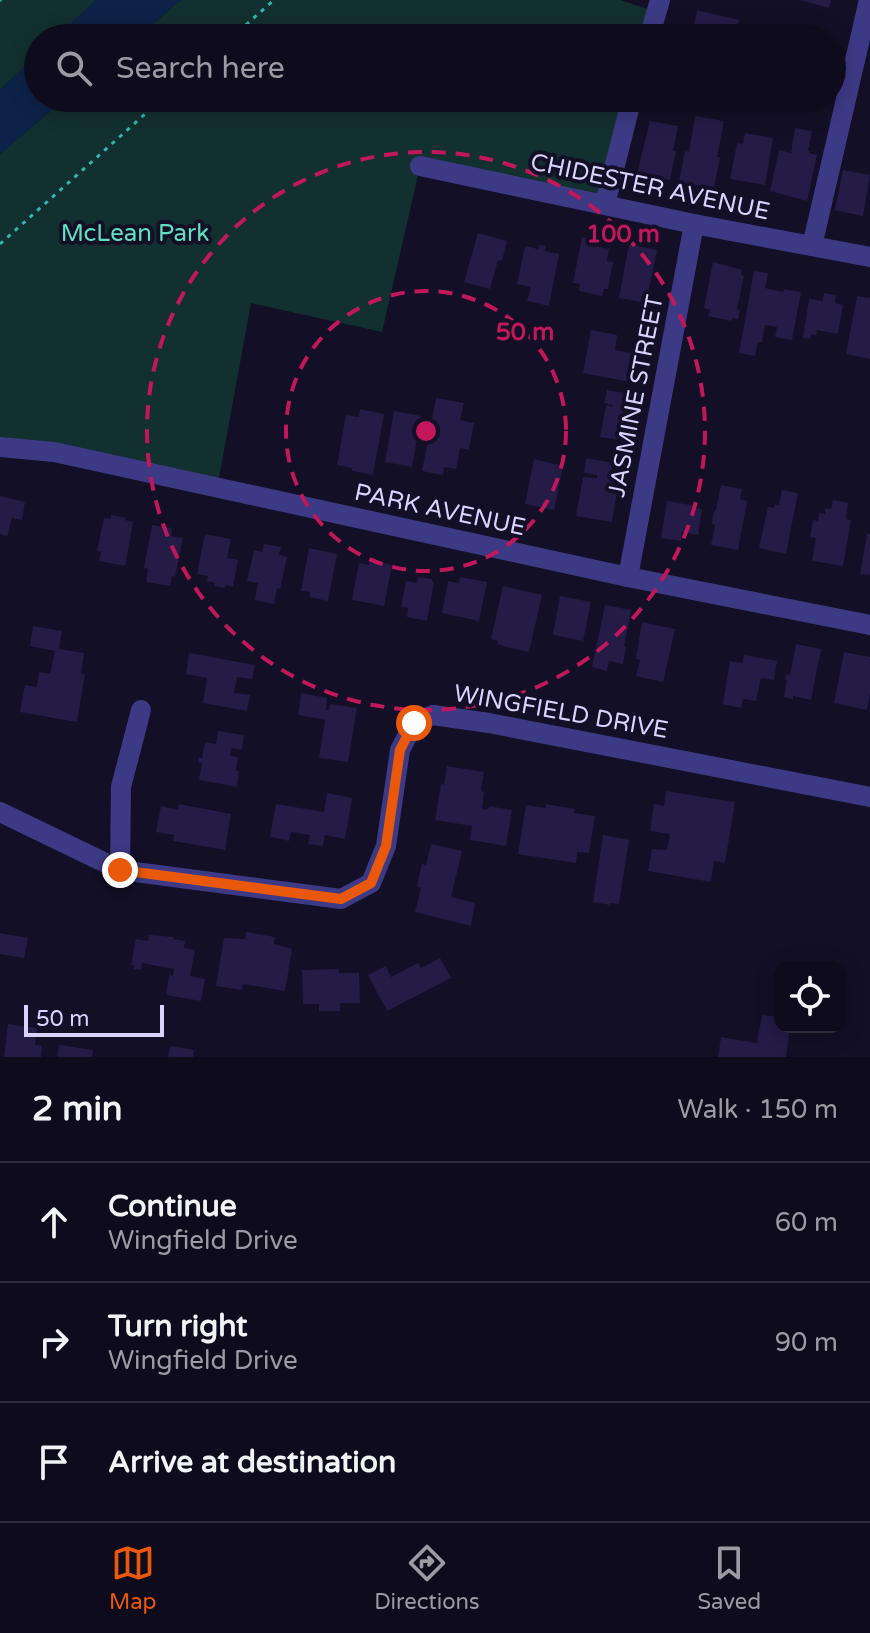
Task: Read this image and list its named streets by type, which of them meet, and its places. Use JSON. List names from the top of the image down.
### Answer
{
  "streets": {
    "street": [
      "CHIDESTER AVENUE",
      "JASMINE STREET",
      "PARK AVENUE",
      "WINGFIELD DRIVE"
    ]
  },
  "crossings": [
    ["CHIDESTER AVENUE", "JASMINE STREET"],
    ["JASMINE STREET", "PARK AVENUE"]
  ],
  "parks": ["McLean Park"],
  "scale_bar": "50 m",
  "page": {
    "search": "Search here",
    "scale": "50 m",
    "heading": ["2 min", "Walk · 150 m"],
    "list": [
      ["Continue", "Wingfield Drive", "60 m"],
      ["Turn right", "Wingfield Drive", "90 m"],
      "Arrive at destination"
    ],
    "nav": ["Map", "Directions", "Saved"]
  },
  "rings": ["100 m", "50 m"]
}
